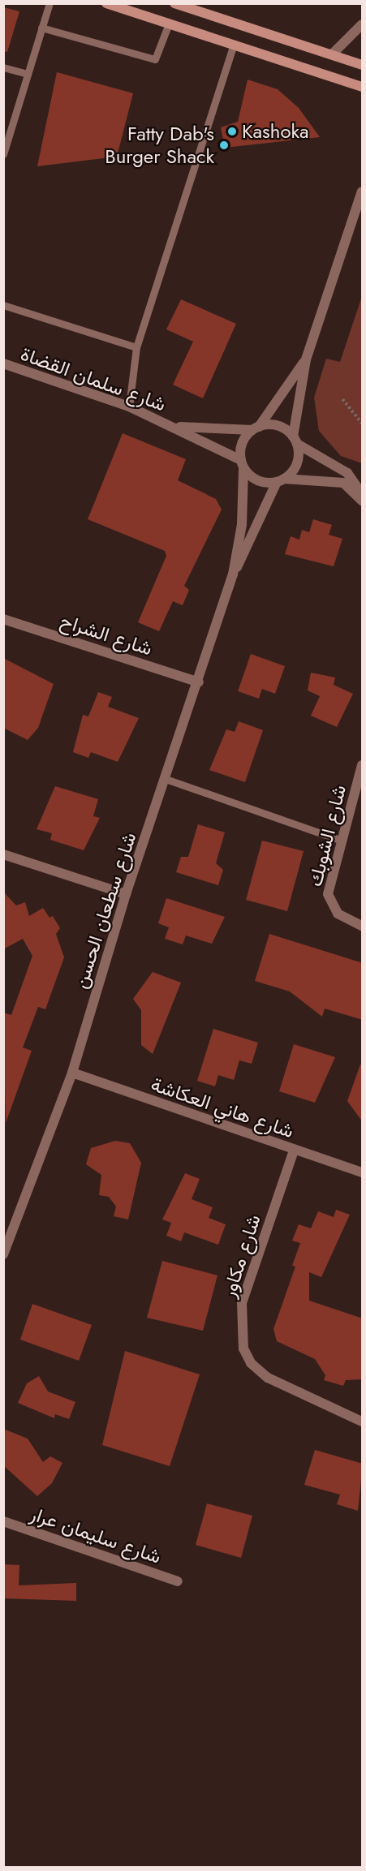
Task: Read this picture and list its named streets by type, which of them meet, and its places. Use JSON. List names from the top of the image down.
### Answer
{
  "streets": {
    "street": [
      "شارع سلمان القضاة",
      "شارع الشراح",
      "شارع الشوبك",
      "شارع سطعان الحسن",
      "شارع هاني العكاشة",
      "شارع مكاور",
      "شارع سليمان عرار"
    ]
  },
  "crossings": [
    ["شارع سلمان القضاة", "شارع سطعان الحسن"],
    ["شارع الشراح", "شارع سطعان الحسن"],
    ["شارع سطعان الحسن", "شارع هاني العكاشة"],
    ["شارع هاني العكاشة", "شارع مكاور"]
  ],
  "places": ["Kashoka", "Fatty Dab's Burger Shack"]
}
